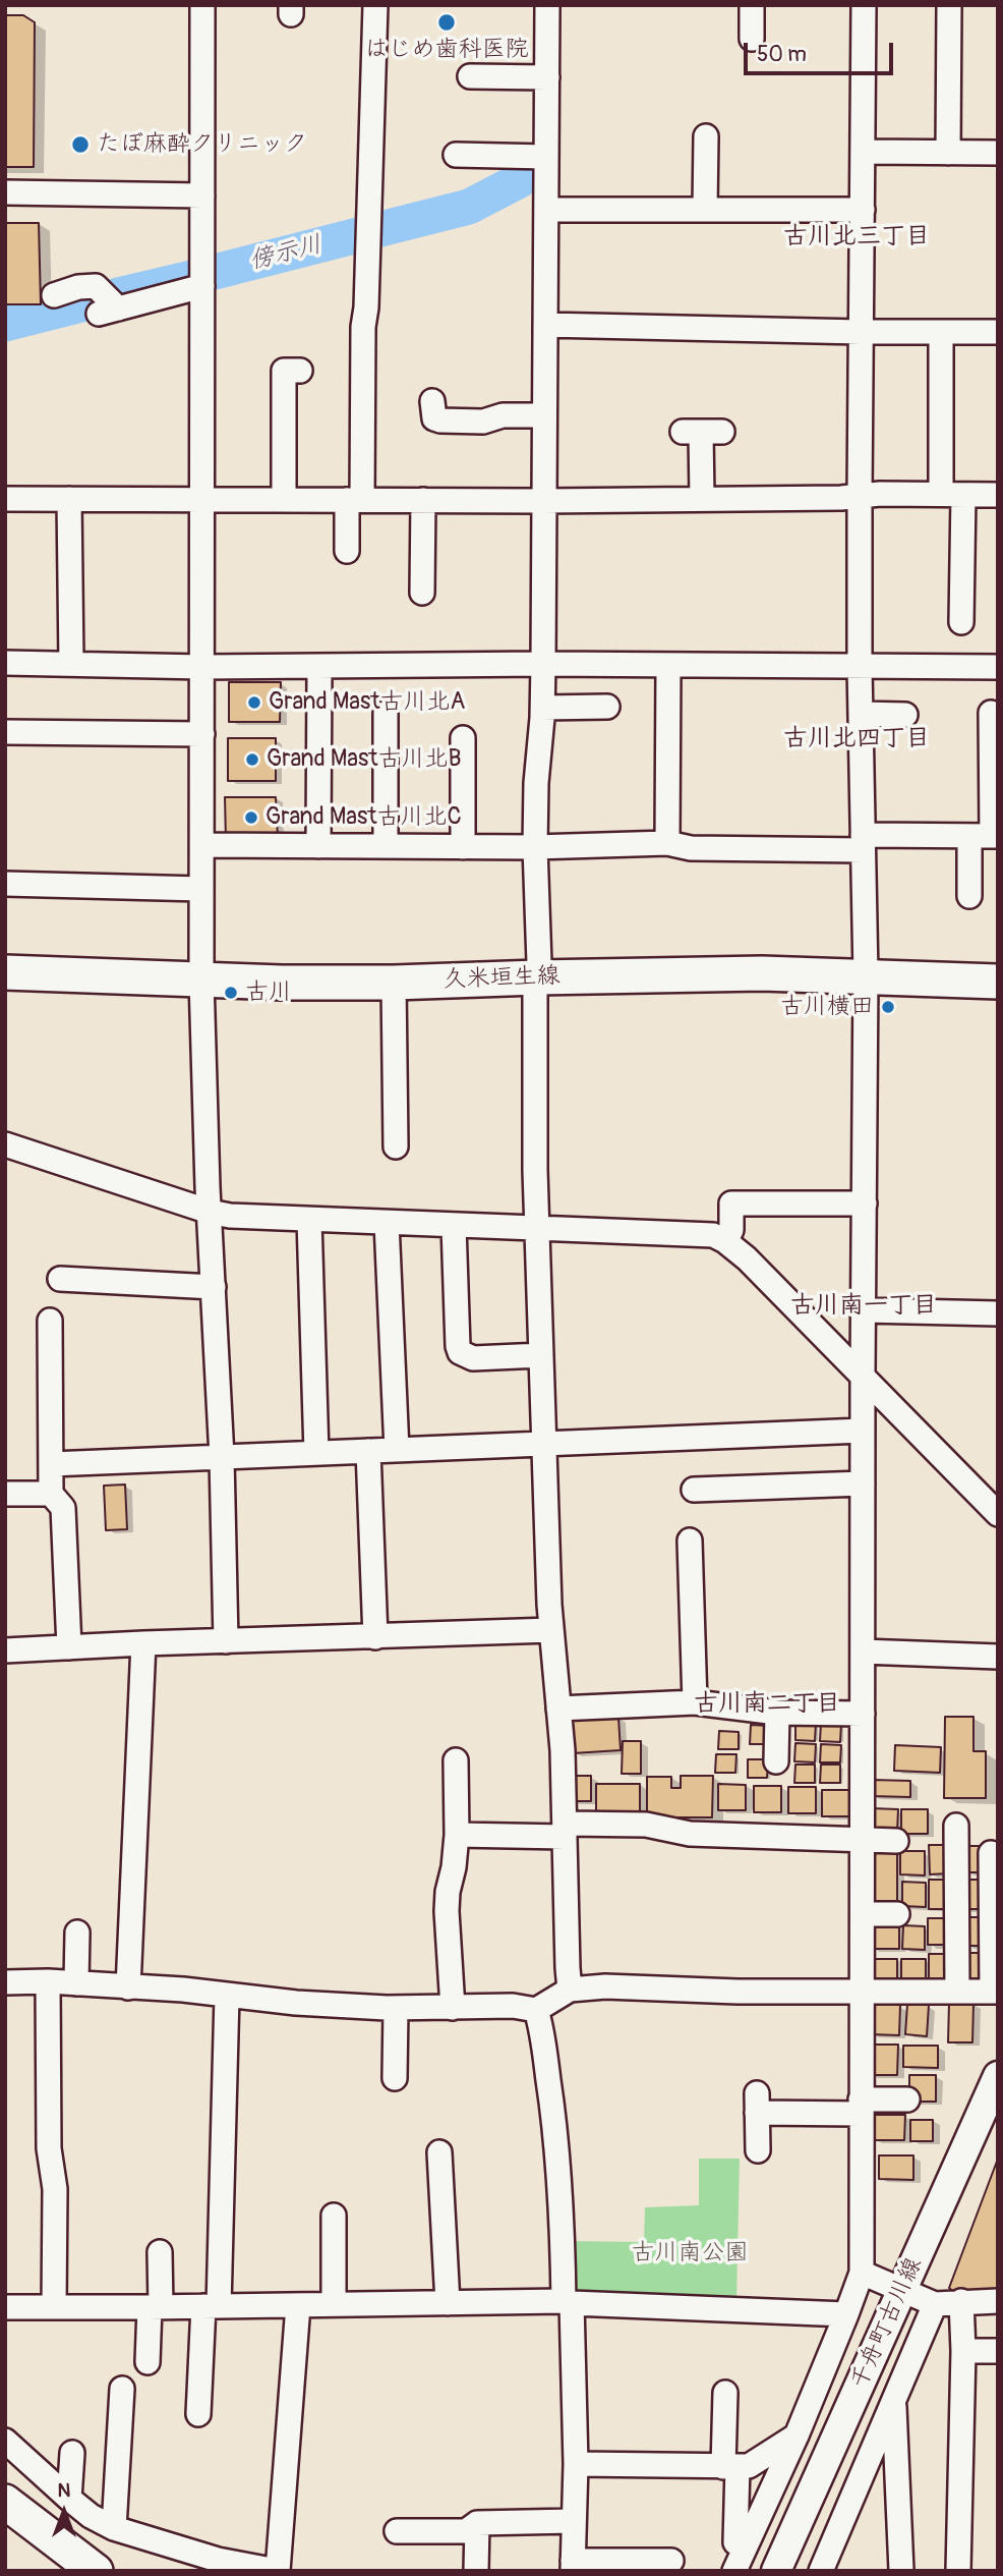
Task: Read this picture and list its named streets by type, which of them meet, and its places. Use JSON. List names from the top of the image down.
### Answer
{
  "streets": {
    "main road": ["久米垣生線"],
    "street": ["千舟町古川線"]
  },
  "districts": [
    "古川北三丁目",
    "古川北四丁目",
    "古川南一丁目",
    "古川南二丁目"
  ],
  "water": ["傍示川"],
  "parks": ["古川南公園"],
  "places": [
    "はじめ歯科医院",
    "たぼ麻酔クリニック",
    "Grand Mast古川北A",
    "Grand Mast古川北B",
    "Grand Mast古川北C",
    "古川",
    "古川横田"
  ],
  "scale_bar": "50 m",
  "north": "top"
}
